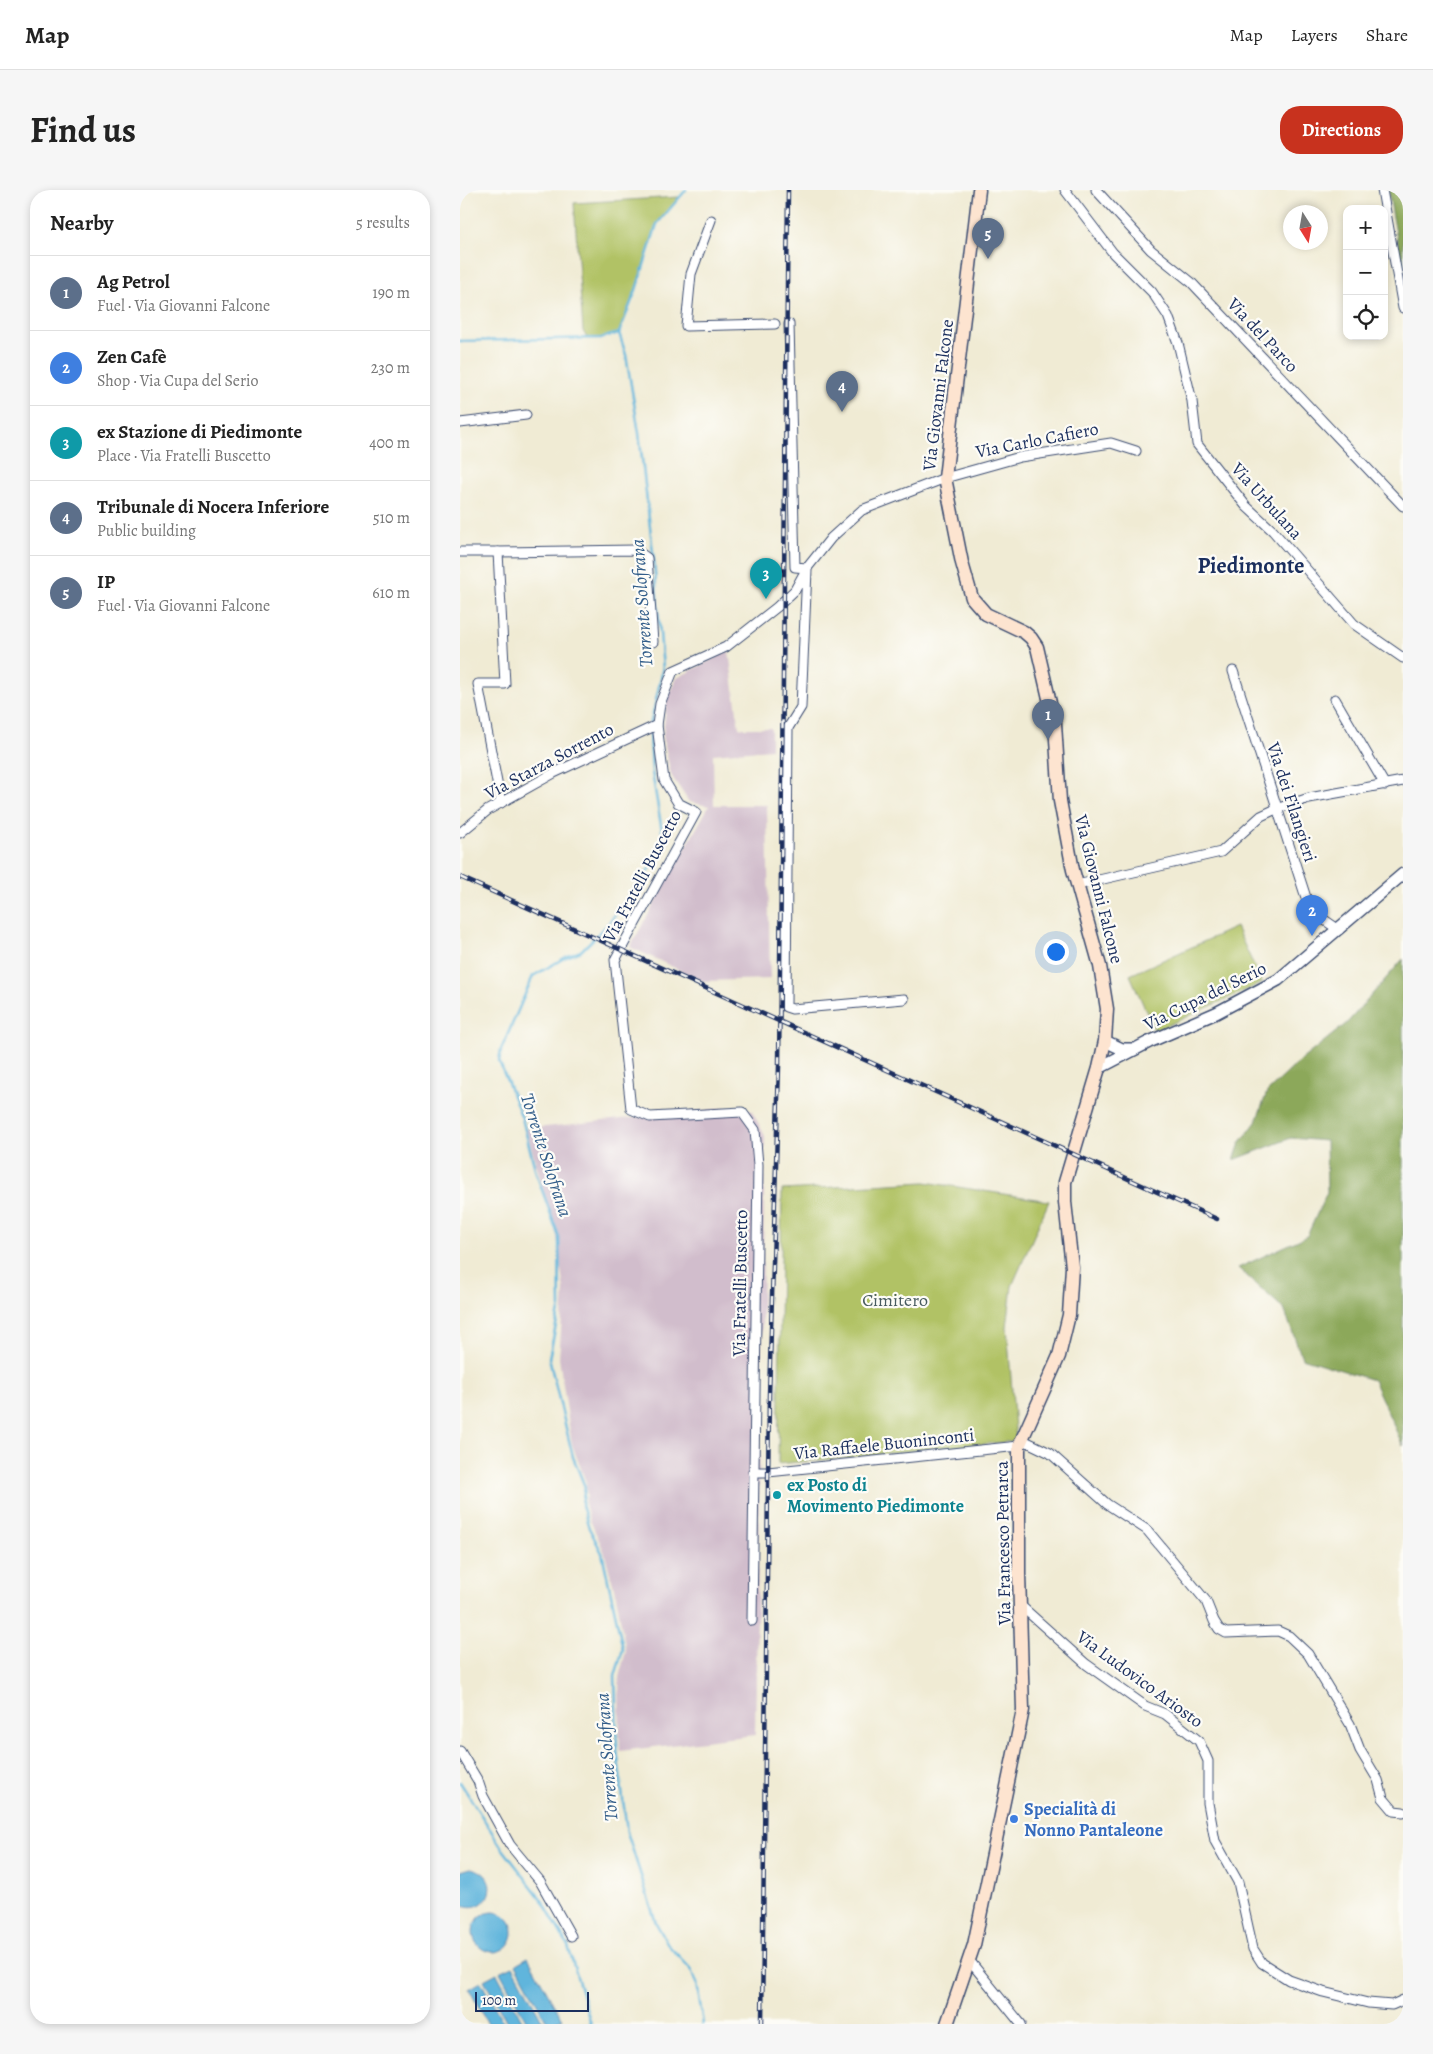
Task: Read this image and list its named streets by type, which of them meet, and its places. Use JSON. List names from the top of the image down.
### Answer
{
  "streets": {
    "main road": ["Via Giovanni Falcone", "Via Francesco Petrarca"],
    "street": [
      "Via del Parco",
      "Via Carlo Cafiero",
      "Via Urbulana",
      "Via Starza Sorrento",
      "Via dei Filangieri",
      "Via Fratelli Buscetto",
      "Via Cupa del Serio",
      "Via Raffaele Buoninconti",
      "Via Ludovico Ariosto"
    ]
  },
  "crossings": [
    ["Via Giovanni Falcone", "Via Carlo Cafiero"],
    ["Via Giovanni Falcone", "Via Cupa del Serio"],
    ["Via Giovanni Falcone", "Via Francesco Petrarca"],
    ["Via Carlo Cafiero", "Via Fratelli Buscetto"],
    ["Via Starza Sorrento", "Via Fratelli Buscetto"],
    ["Via dei Filangieri", "Via Cupa del Serio"],
    ["Via Fratelli Buscetto", "Via Raffaele Buoninconti"],
    ["Via Cupa del Serio", "Via Francesco Petrarca"],
    ["Via Raffaele Buoninconti", "Via Francesco Petrarca"],
    ["Via Francesco Petrarca", "Via Ludovico Ariosto"]
  ],
  "districts": ["Piedimonte"],
  "water": ["Torrente Solofrana"],
  "parks": ["Cimitero"],
  "places": ["ex Posto di Movimento Piedimonte", "Specialità di Nonno Pantaleone"],
  "scale_bar": "100 m",
  "north": "bottom",
  "page": {
    "header": "Map",
    "nav": ["Map", "Layers", "Share"],
    "title": "Find us",
    "buttons": "Directions",
    "heading": ["Nearby", "5 results"],
    "map_buttons": ["+", "−"],
    "pins": [
      "5",
      "4",
      "3",
      "1",
      "2"
    ],
    "list": [
      {
        "mark": "1",
        "name": "Ag Petrol",
        "note": "Fuel · Via Giovanni Falcone",
        "value": "190 m"
      },
      {
        "mark": "2",
        "name": "Zen Cafè",
        "note": "Shop · Via Cupa del Serio",
        "value": "230 m"
      },
      {
        "mark": "3",
        "name": "ex Stazione di Piedimonte",
        "note": "Place · Via Fratelli Buscetto",
        "value": "400 m"
      },
      {
        "mark": "4",
        "name": "Tribunale di Nocera Inferiore",
        "note": "Public building",
        "value": "510 m"
      },
      {
        "mark": "5",
        "name": "IP",
        "note": "Fuel · Via Giovanni Falcone",
        "value": "610 m"
      }
    ],
    "scale": "100 m"
  }
}
